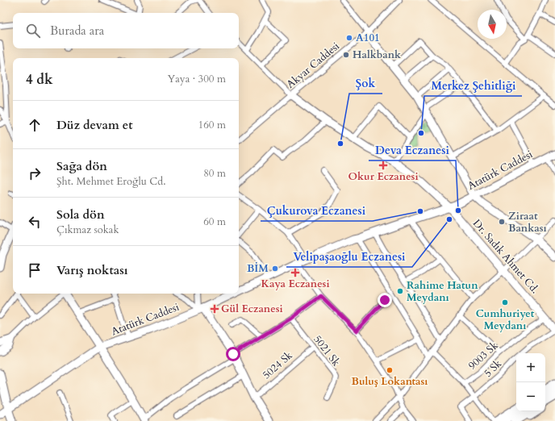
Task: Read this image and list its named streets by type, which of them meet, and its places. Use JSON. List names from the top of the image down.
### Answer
{
  "streets": {
    "street": [
      "Akyar Caddesi",
      "Atatürk Caddesi",
      "Dr. Sadık Ahmet Cd.",
      "5021 Sk",
      "9003 Sk",
      "5024 Sk",
      "5 Sk"
    ]
  },
  "crossings": [
    ["Akyar Caddesi", "Dr. Sadık Ahmet Cd."],
    ["Atatürk Caddesi", "Dr. Sadık Ahmet Cd."],
    ["Dr. Sadık Ahmet Cd.", "9003 Sk"],
    ["Dr. Sadık Ahmet Cd.", "5 Sk"],
    ["5021 Sk", "5024 Sk"]
  ],
  "places": {
    "other": [
      "A101",
      "Halkbank",
      "Merkez Şehitliği",
      "Şok",
      "Deva Eczanesi",
      "Çukurova Eczanesi",
      "Velipaşaoğlu Eczanesi",
      "Ziraat Bankası",
      "BİM",
      "Rahime Hatun Meydanı",
      "Cumhuriyet Meydanı",
      "Buluş Lokantası"
    ],
    "health": ["Okur Eczanesi", "Kaya Eczanesi", "Gül Eczanesi"]
  },
  "north": "bottom",
  "page": {
    "search": "Burada ara",
    "heading": ["4 dk", "Yaya · 300 m"],
    "list": [
      ["Düz devam et", "160 m"],
      ["Sağa dön", "Şht. Mehmet Eroğlu Cd.", "80 m"],
      ["Sola dön", "Çıkmaz sokak", "60 m"],
      "Varış noktası"
    ],
    "map_buttons": ["+", "−"]
  }
}
